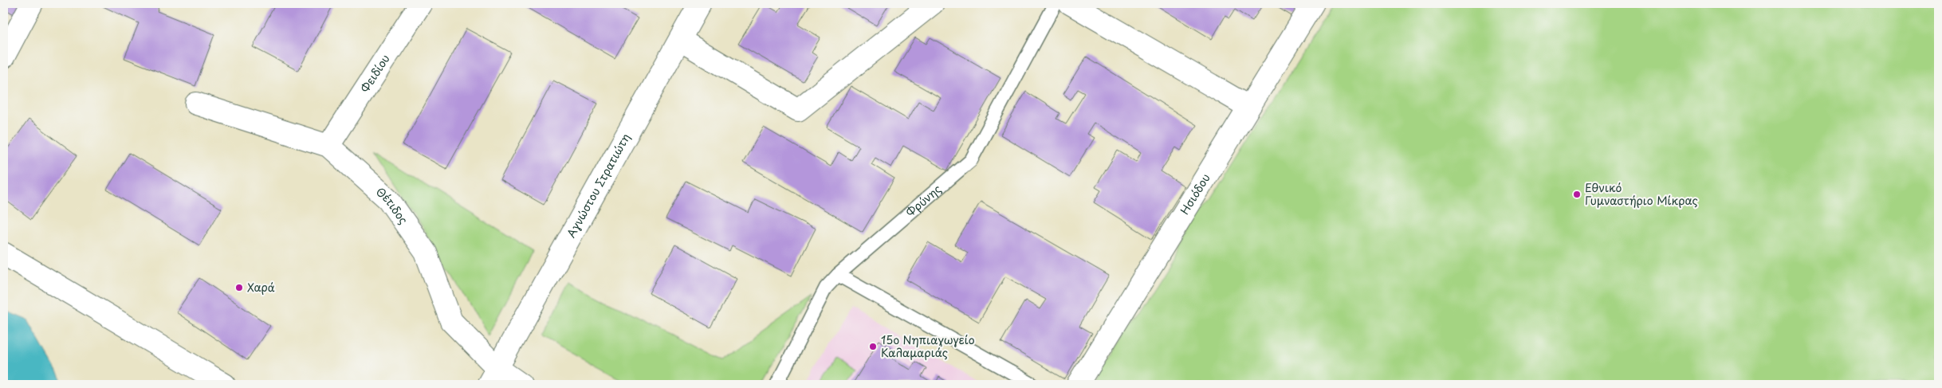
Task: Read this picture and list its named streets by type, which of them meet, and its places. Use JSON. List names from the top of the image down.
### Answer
{
  "streets": {
    "street": [
      "Φειδίου",
      "Αγνώστου Στρατιώτη",
      "Ησιόδου",
      "Θέτιδος"
    ],
    "lane": ["Φρύνης"]
  },
  "crossings": [
    ["Φειδίου", "Θέτιδος"],
    ["Αγνώστου Στρατιώτη", "Θέτιδος"]
  ],
  "places": ["Εθνικό Γυμναστήριο Μίκρας", "Χαρά", "15ο Νηπιαγωγείο Καλαμαριάς"]
}
